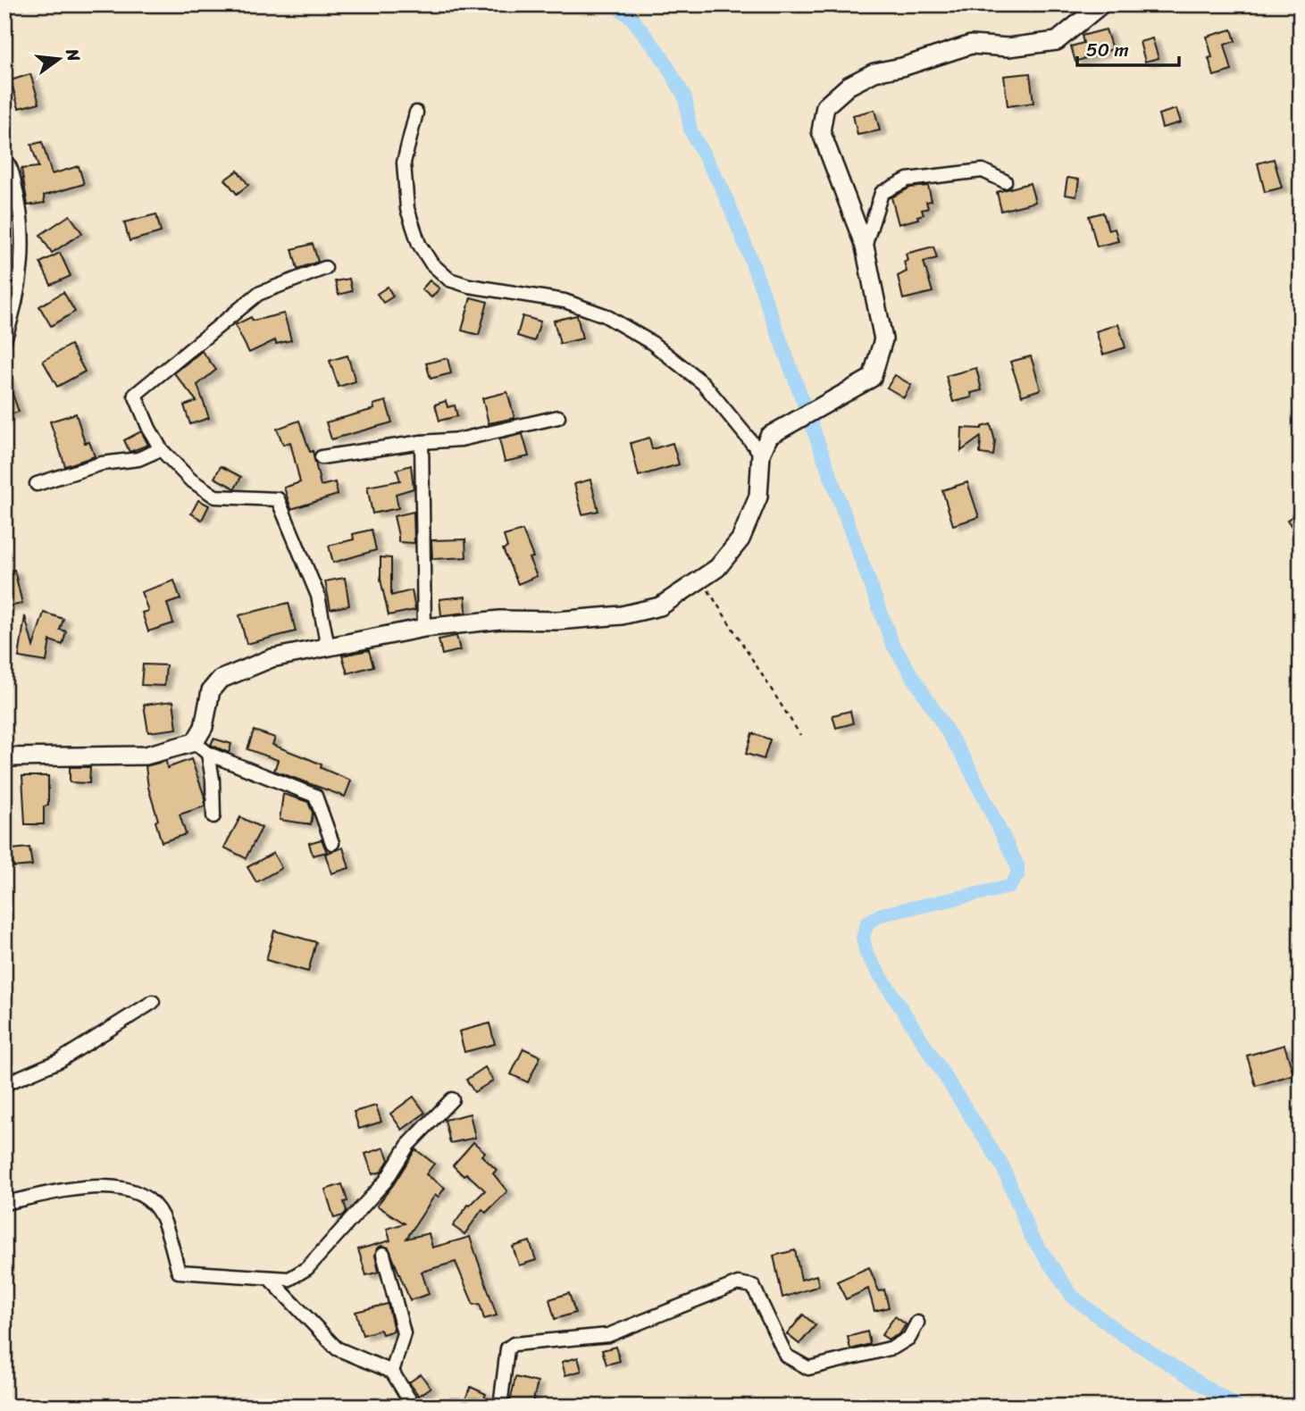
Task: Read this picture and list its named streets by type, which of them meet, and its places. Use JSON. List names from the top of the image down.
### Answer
{
  "scale_bar": "50 m",
  "north": "right"
}
